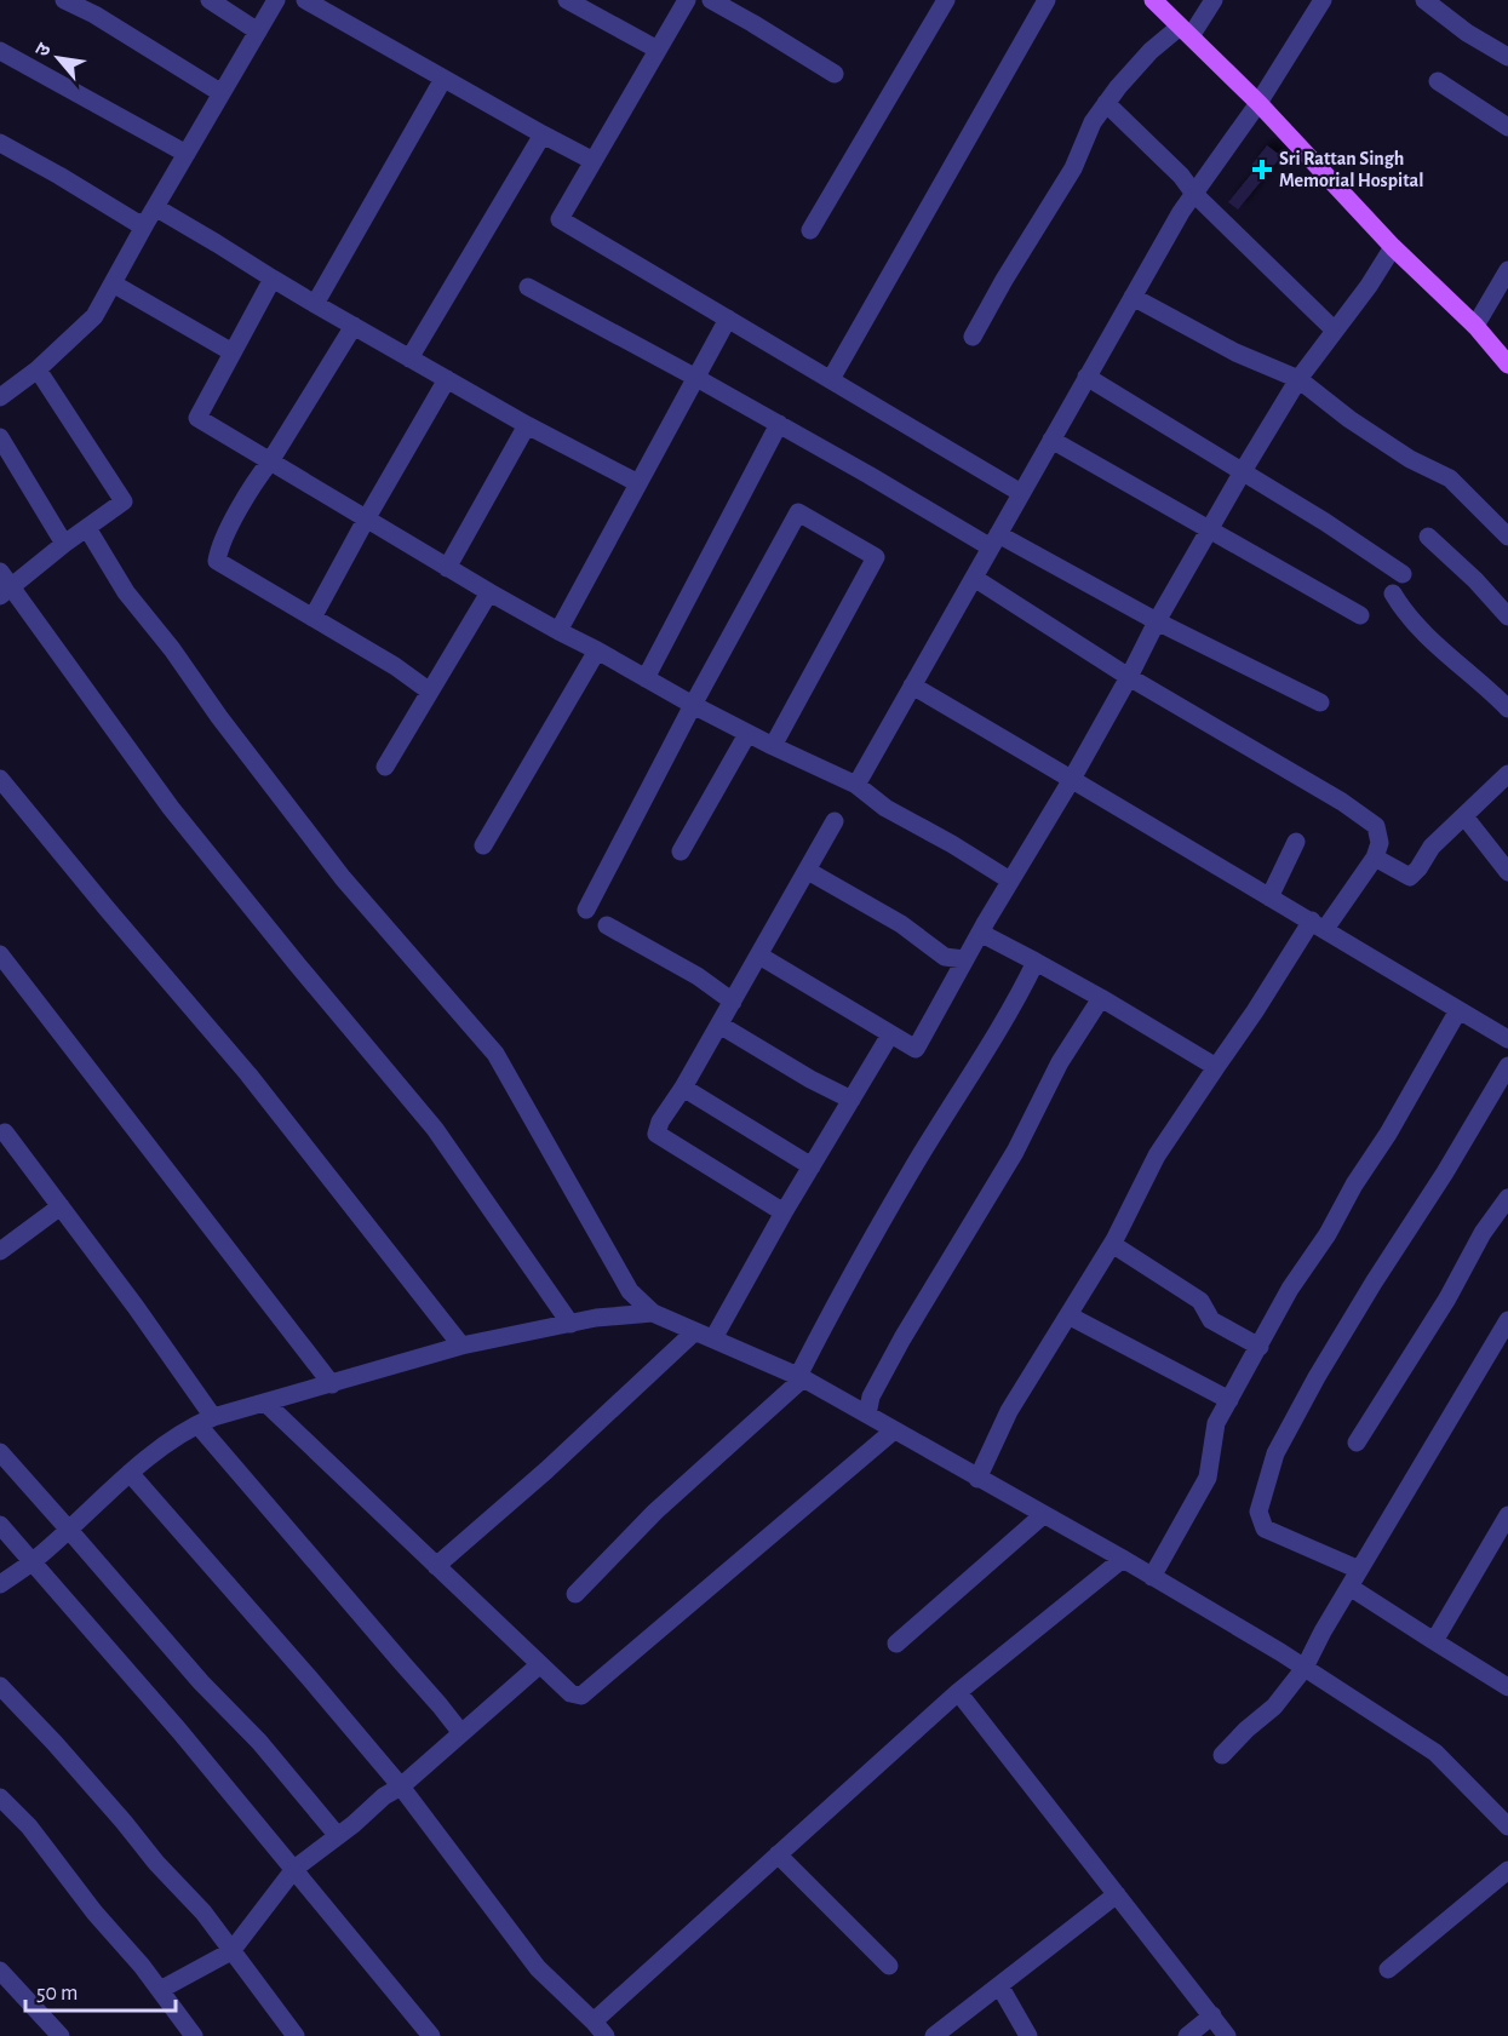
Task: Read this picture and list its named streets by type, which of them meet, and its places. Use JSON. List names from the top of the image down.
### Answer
{
  "places": {
    "health": ["Sri Rattan Singh Memorial Hospital"]
  },
  "scale_bar": "50 m",
  "north": "top left"
}
